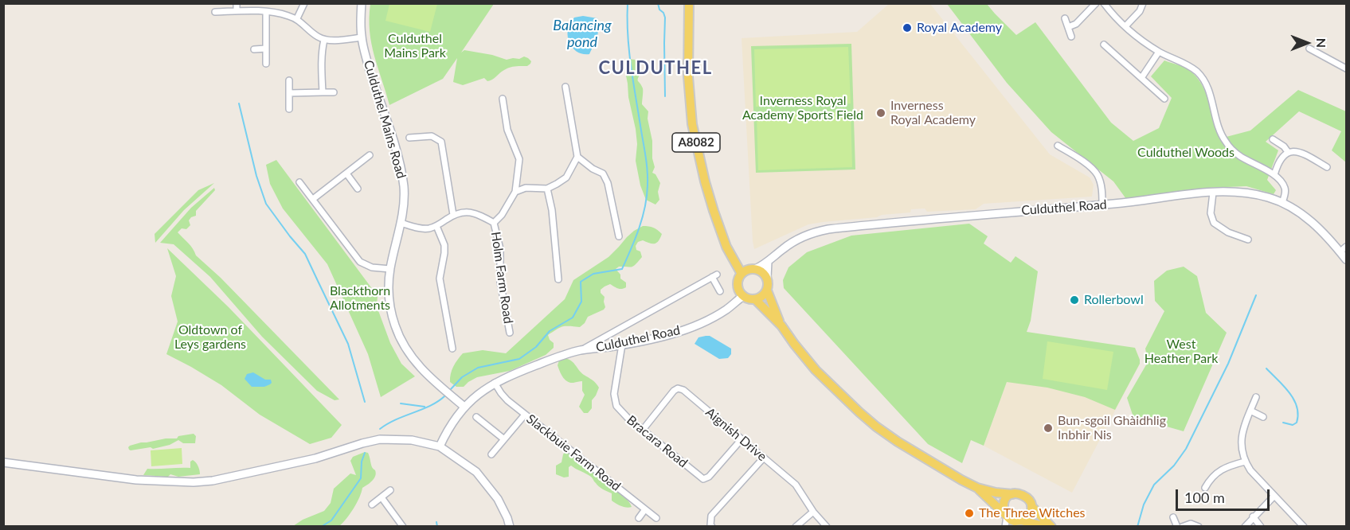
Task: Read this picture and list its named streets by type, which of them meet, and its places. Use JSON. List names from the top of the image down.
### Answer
{
  "streets": {
    "main road": ["Culduthel Mains Road", "A8082", "Culduthel Road"],
    "street": [
      "Holm Farm Road",
      "Aignish Drive",
      "Bracara Road",
      "Slackbuie Farm Road"
    ]
  },
  "crossings": [
    ["Culduthel Mains Road", "Culduthel Road"],
    ["A8082", "Culduthel Road"],
    ["Culduthel Road", "Bracara Road"],
    ["Culduthel Road", "Slackbuie Farm Road"],
    ["Aignish Drive", "Bracara Road"]
  ],
  "districts": ["CULDUTHEL"],
  "water": ["Balancing pond"],
  "parks": [
    "Culduthel Mains Park",
    "Inverness Royal Academy Sports Field",
    "Culduthel Woods",
    "Blackthorn Allotments",
    "Oldtown of Leys gardens",
    "West Heather Park"
  ],
  "places": [
    "Royal Academy",
    "Inverness Royal Academy",
    "Rollerbowl",
    "Bun-sgoil Ghàidhlig Inbhir Nis",
    "The Three Witches"
  ],
  "scale_bar": "100 m",
  "north": "right"
}
